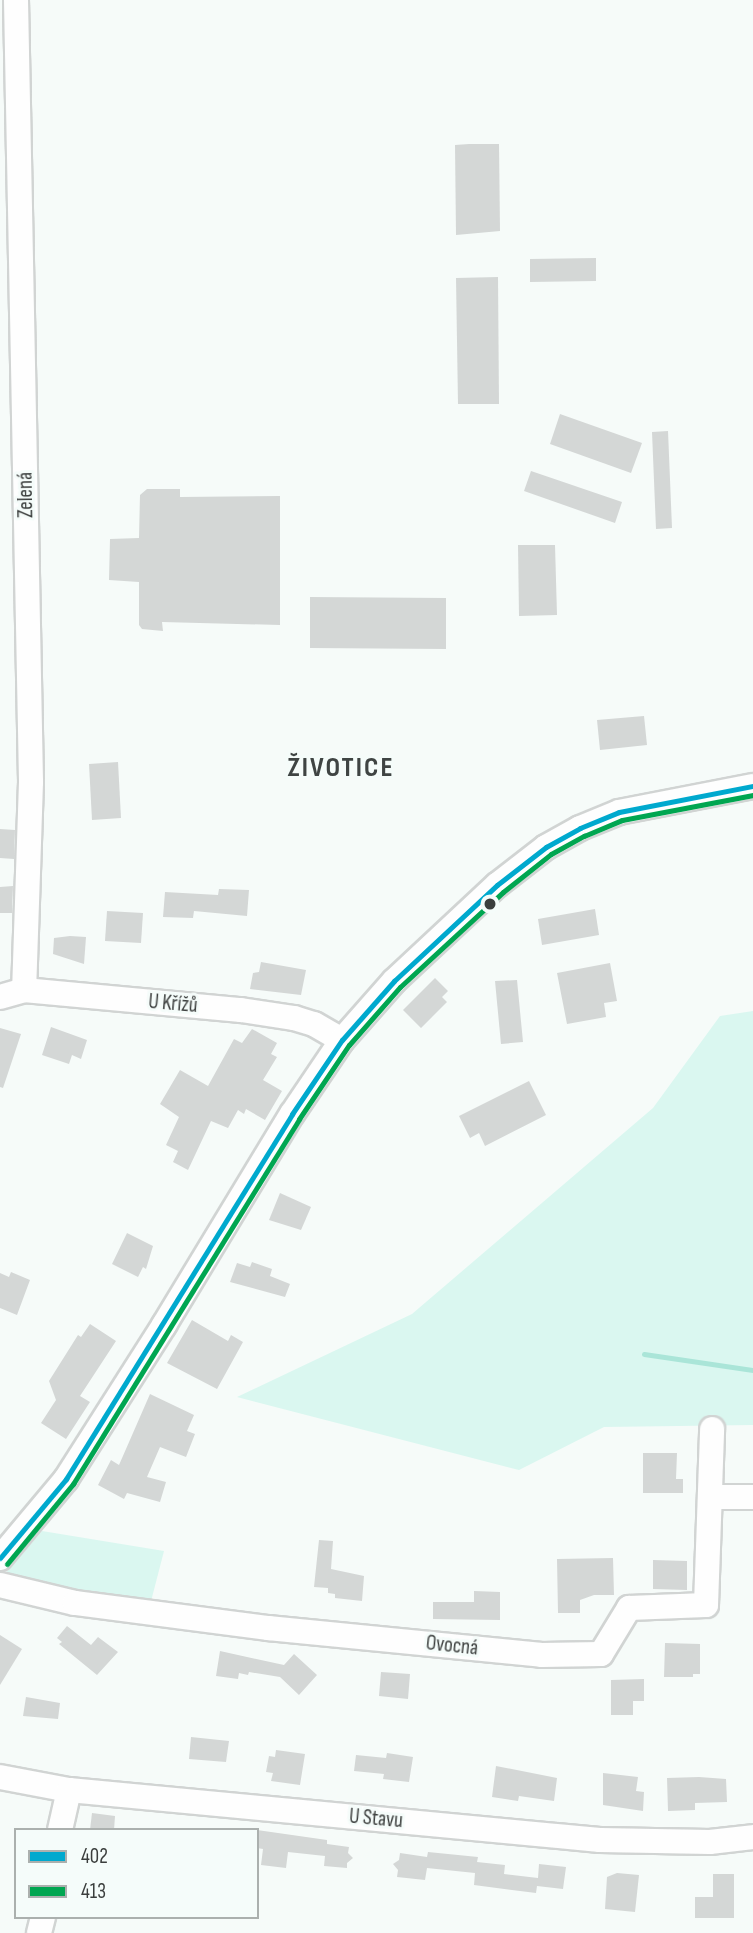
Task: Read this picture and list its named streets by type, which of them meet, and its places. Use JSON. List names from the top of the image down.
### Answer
{
  "streets": {
    "street": [
      "Zelená",
      "U Křížů",
      "Ovocná",
      "U Stavu"
    ]
  },
  "crossings": [
    ["Zelená", "U Křížů"]
  ],
  "districts": ["ŽIVOTICE"],
  "lines": ["transit line 402", "transit line 413"],
  "legend": ["402", "413"]
}
